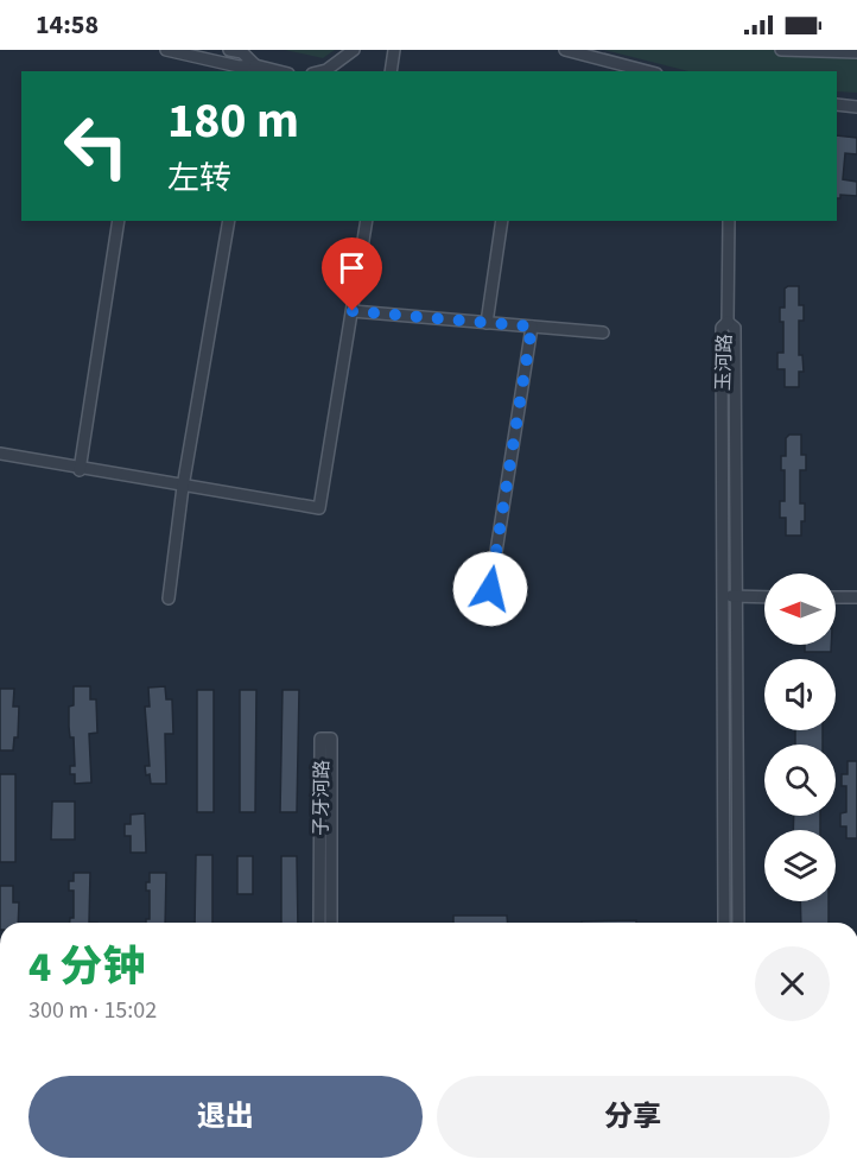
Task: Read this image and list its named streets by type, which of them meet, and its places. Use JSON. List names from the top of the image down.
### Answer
{
  "streets": {
    "street": ["玉河路", "子牙河路"]
  },
  "north": "left",
  "page": {
    "status": "14:58",
    "turn": ["180 m", "左转"],
    "heading": ["4 分钟", "300 m · 15:02"],
    "buttons": ["退出", "分享"]
  }
}
